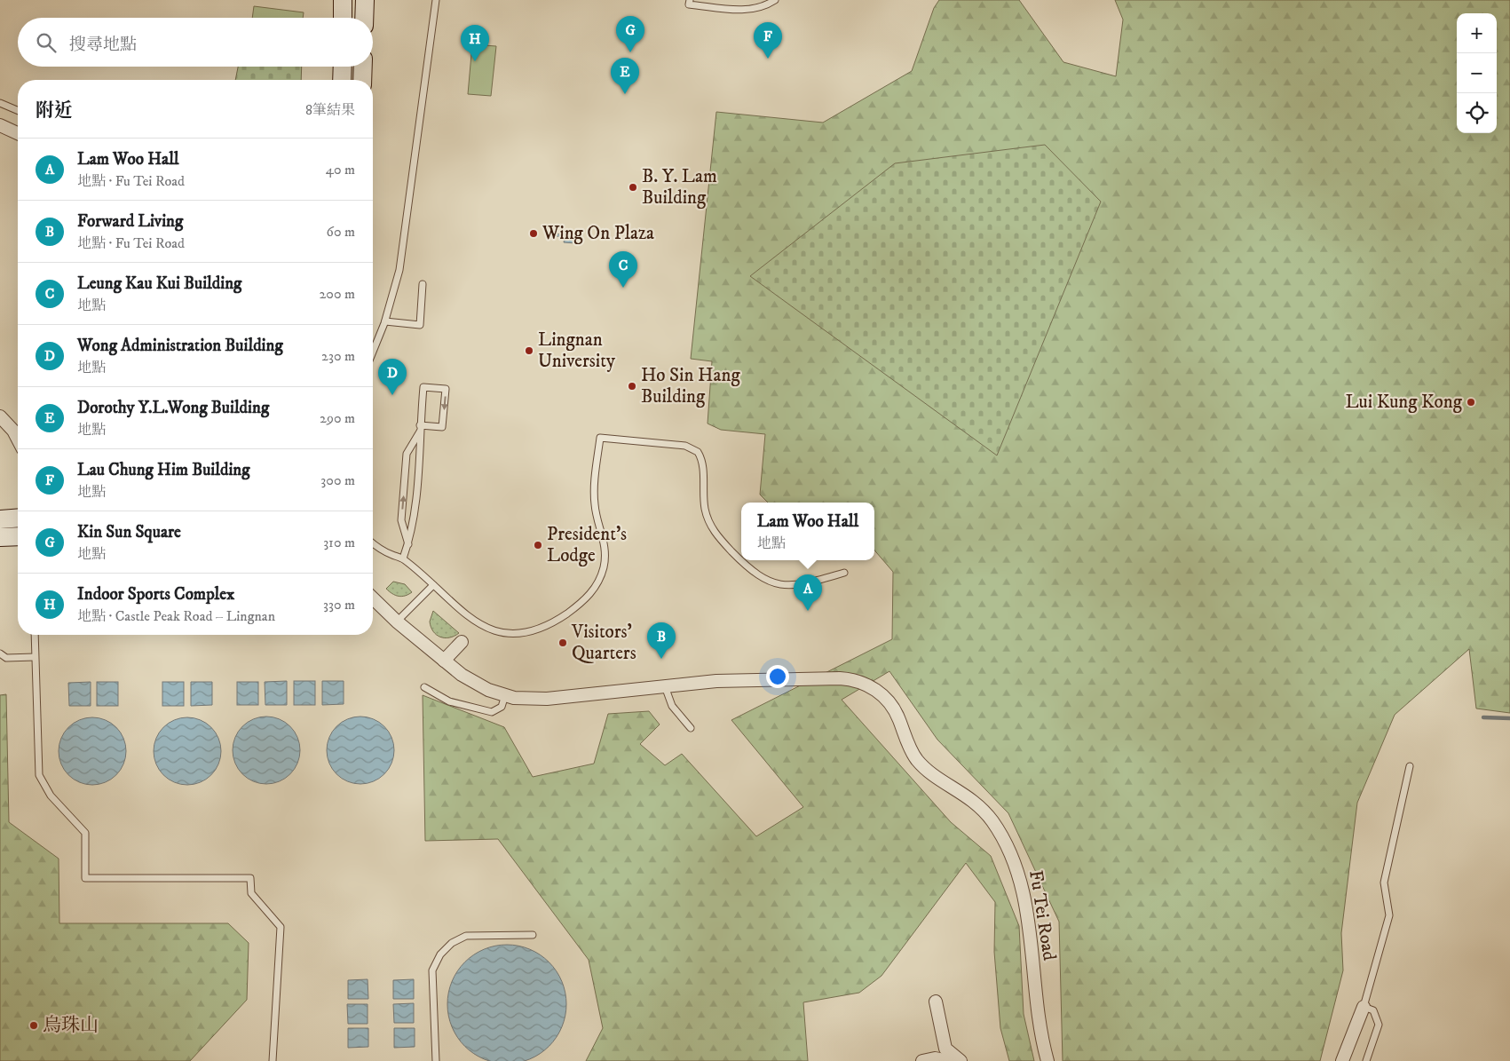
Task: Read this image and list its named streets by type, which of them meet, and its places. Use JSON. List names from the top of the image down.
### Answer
{
  "streets": {
    "street": ["Fu Tei Road"]
  },
  "places": [
    "B. Y. Lam Building",
    "Wing On Plaza",
    "Lingnan University",
    "Ho Sin Hang Building",
    "Lui Kung Kong",
    "President's Lodge",
    "Visitors' Quarters",
    "烏珠山"
  ],
  "page": {
    "map_buttons": ["+", "−"],
    "pins": [
      "G",
      "F",
      "H",
      "E",
      "C",
      "D",
      "A",
      "B"
    ],
    "search": "搜尋地點",
    "heading": ["附近", "8筆結果"],
    "list": [
      {
        "mark": "A",
        "name": "Lam Woo Hall",
        "note": "地點 · Fu Tei Road",
        "value": "40 m"
      },
      {
        "mark": "B",
        "name": "Forward Living",
        "note": "地點 · Fu Tei Road",
        "value": "60 m"
      },
      {
        "mark": "C",
        "name": "Leung Kau Kui Building",
        "note": "地點",
        "value": "200 m"
      },
      {
        "mark": "D",
        "name": "Wong Administration Building",
        "note": "地點",
        "value": "230 m"
      },
      {
        "mark": "E",
        "name": "Dorothy Y.L.Wong Building",
        "note": "地點",
        "value": "290 m"
      },
      {
        "mark": "F",
        "name": "Lau Chung Him Building",
        "note": "地點",
        "value": "300 m"
      },
      {
        "mark": "G",
        "name": "Kin Sun Square",
        "note": "地點",
        "value": "310 m"
      },
      {
        "mark": "H",
        "name": "Indoor Sports Complex",
        "note": "地點 · Castle Peak Road – Lingnan",
        "value": "330 m"
      }
    ],
    "popup": ["Lam Woo Hall", "地點"]
  }
}
